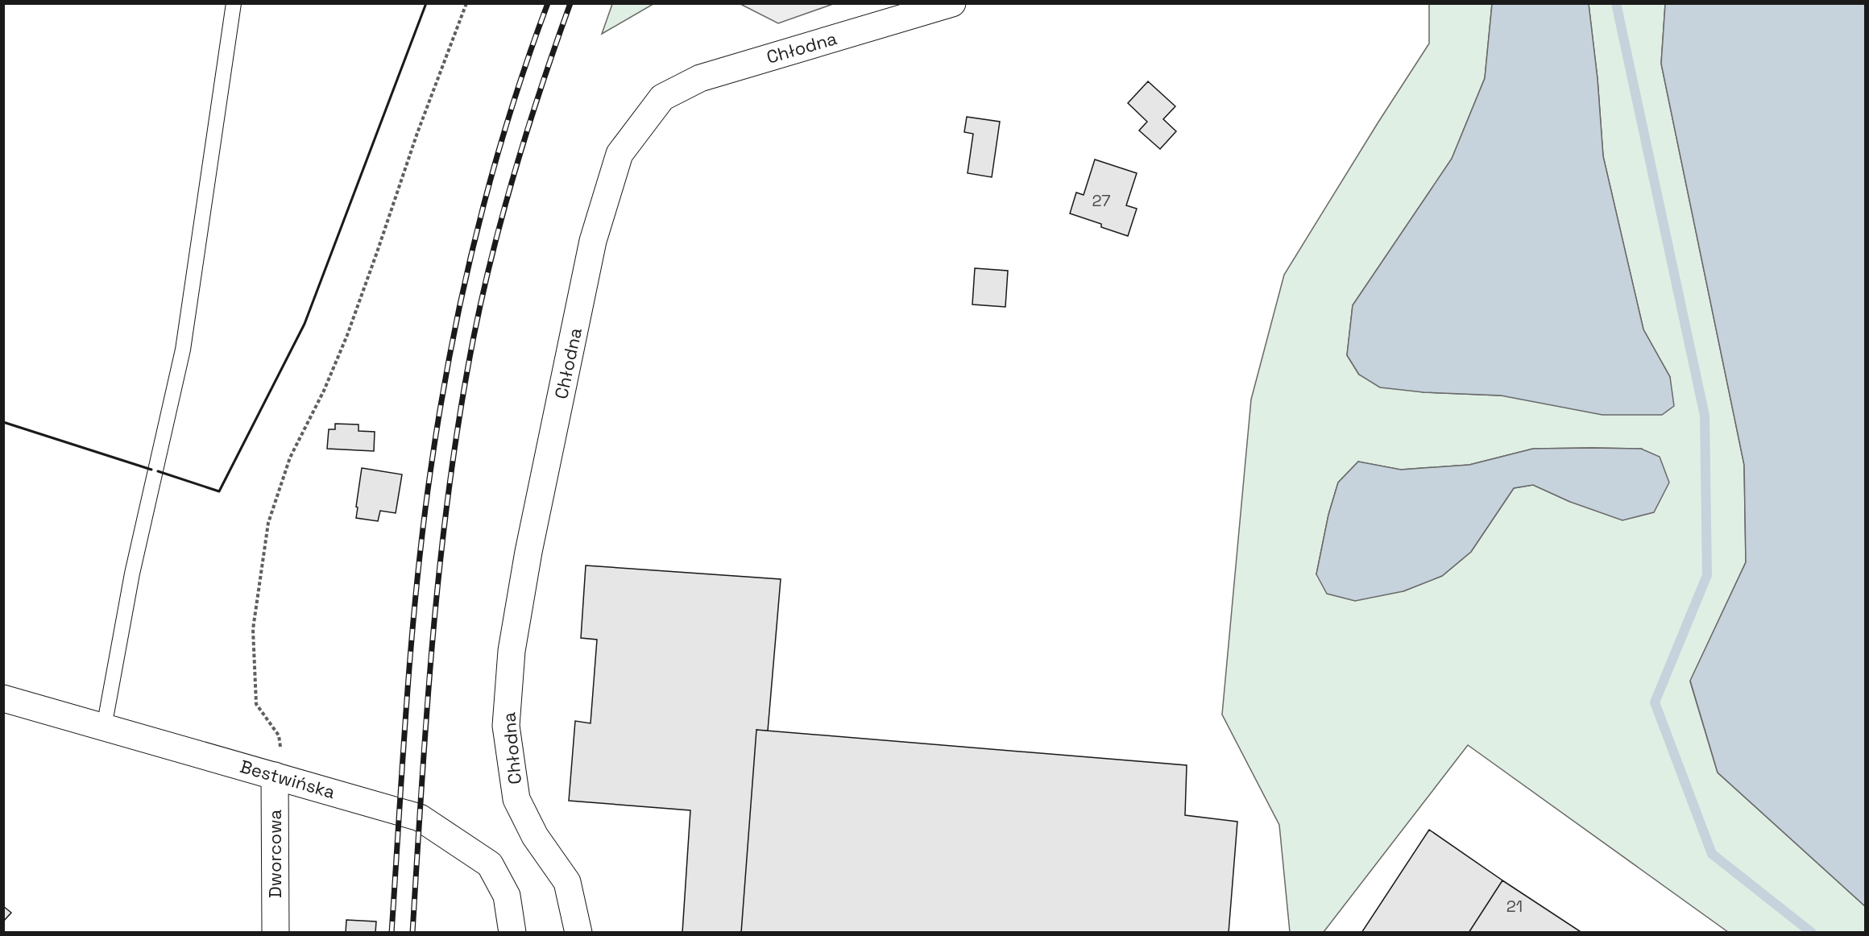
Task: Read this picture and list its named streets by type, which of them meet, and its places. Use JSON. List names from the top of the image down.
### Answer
{
  "streets": {
    "street": ["Chłodna", "Bestwińska", "Dworcowa"]
  },
  "crossings": [
    ["Bestwińska", "Dworcowa"]
  ],
  "house_numbers": ["27", "21"]
}
